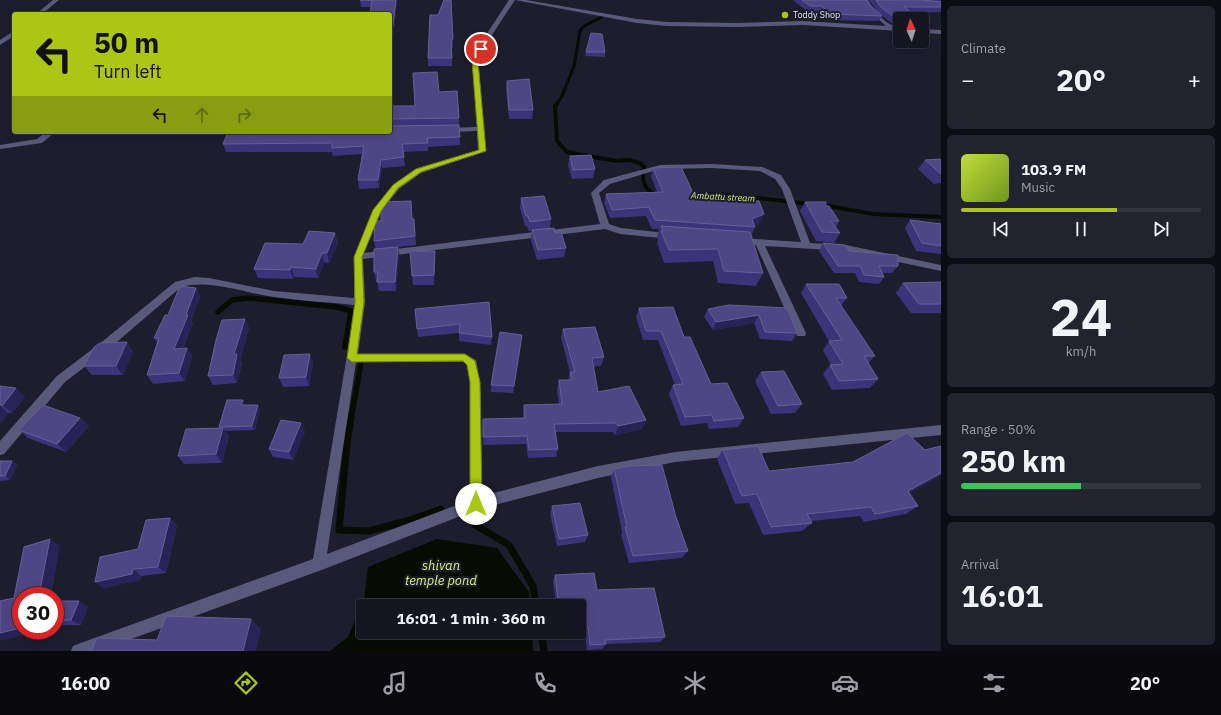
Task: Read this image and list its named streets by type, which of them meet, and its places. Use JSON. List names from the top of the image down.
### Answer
{
  "water": ["Ambattu stream", "shivan temple pond"],
  "places": ["Toddy Shop"],
  "north": "top",
  "page": {
    "tile": [
      "Climate",
      ["24", "km/h"],
      ["Range · 50%", "250 km"],
      ["Arrival", "16:01"]
    ],
    "turn": ["50 m", "Turn left"],
    "heat": ["−", "20°", "+"],
    "song": ["103.9 FM", "Music"],
    "limit": "30",
    "trip": "16:01 · 1 min · 360 m",
    "tabs": ["16:00", "20°"]
  }
}
